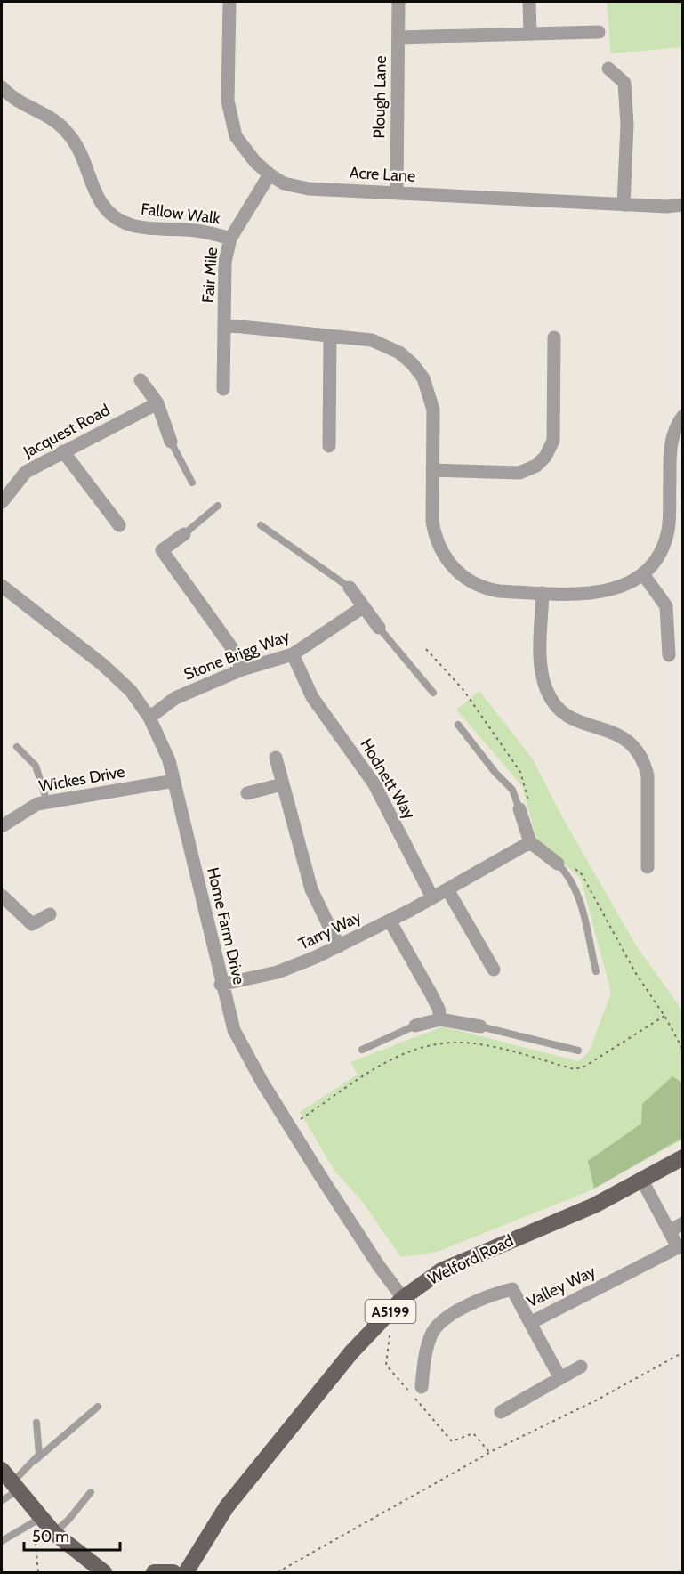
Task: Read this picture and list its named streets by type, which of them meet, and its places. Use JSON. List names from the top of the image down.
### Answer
{
  "streets": {
    "main road": ["Welford Road", "A5199"],
    "street": [
      "Plough Lane",
      "Acre Lane",
      "Fallow Walk",
      "Fair Mile",
      "Jacquest Road",
      "Stone Brigg Way",
      "Wickes Drive",
      "Hodnett Way",
      "Home Farm Drive",
      "Tarry Way",
      "Valley Way"
    ]
  },
  "crossings": [
    ["Plough Lane", "Acre Lane"],
    ["Acre Lane", "Fair Mile"],
    ["Fallow Walk", "Fair Mile"],
    ["Stone Brigg Way", "Hodnett Way"],
    ["Stone Brigg Way", "Home Farm Drive"],
    ["Wickes Drive", "Home Farm Drive"],
    ["Hodnett Way", "Tarry Way"],
    ["Home Farm Drive", "Tarry Way"],
    ["Home Farm Drive", "Welford Road"],
    ["Welford Road", "Valley Way"]
  ],
  "scale_bar": "50 m"
}
